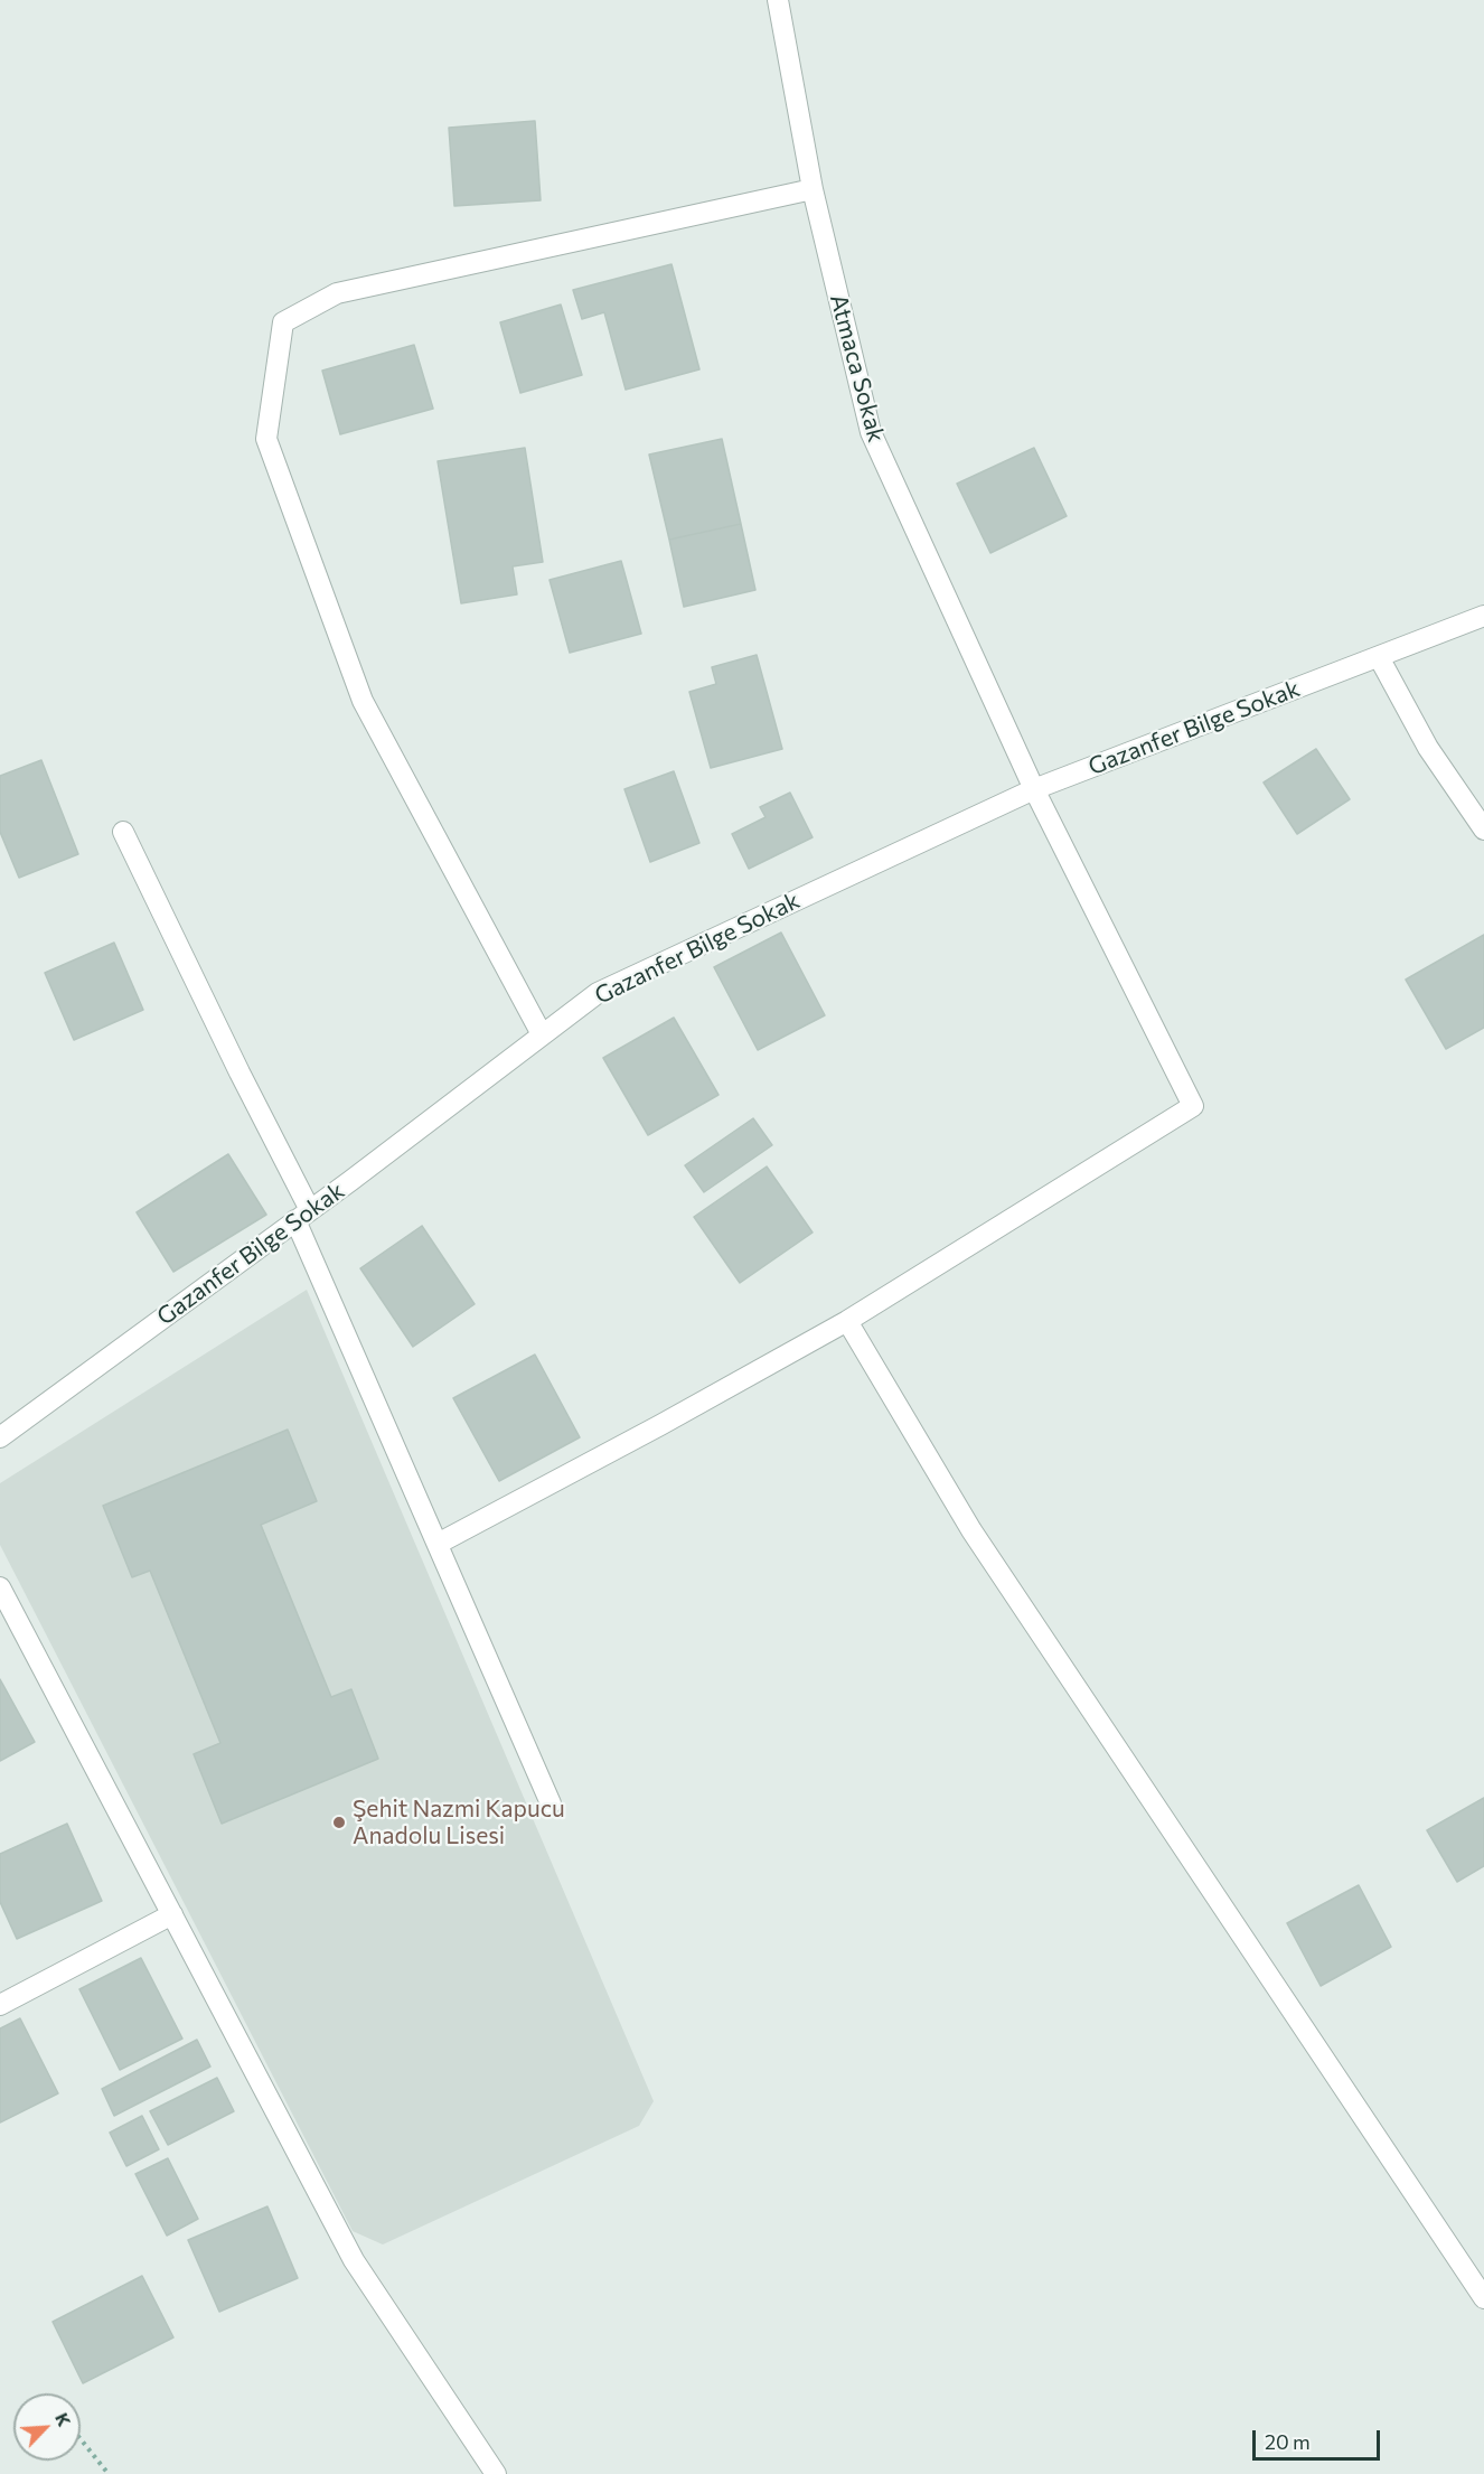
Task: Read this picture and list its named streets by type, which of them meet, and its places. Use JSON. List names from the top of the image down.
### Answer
{
  "streets": {
    "street": ["Atmaca Sokak", "Gazanfer Bilge Sokak"]
  },
  "crossings": [
    ["Atmaca Sokak", "Gazanfer Bilge Sokak"]
  ],
  "places": ["Şehit Nazmi Kapucu Anadolu Lisesi"],
  "scale_bar": "20 m",
  "north": "top right"
}
